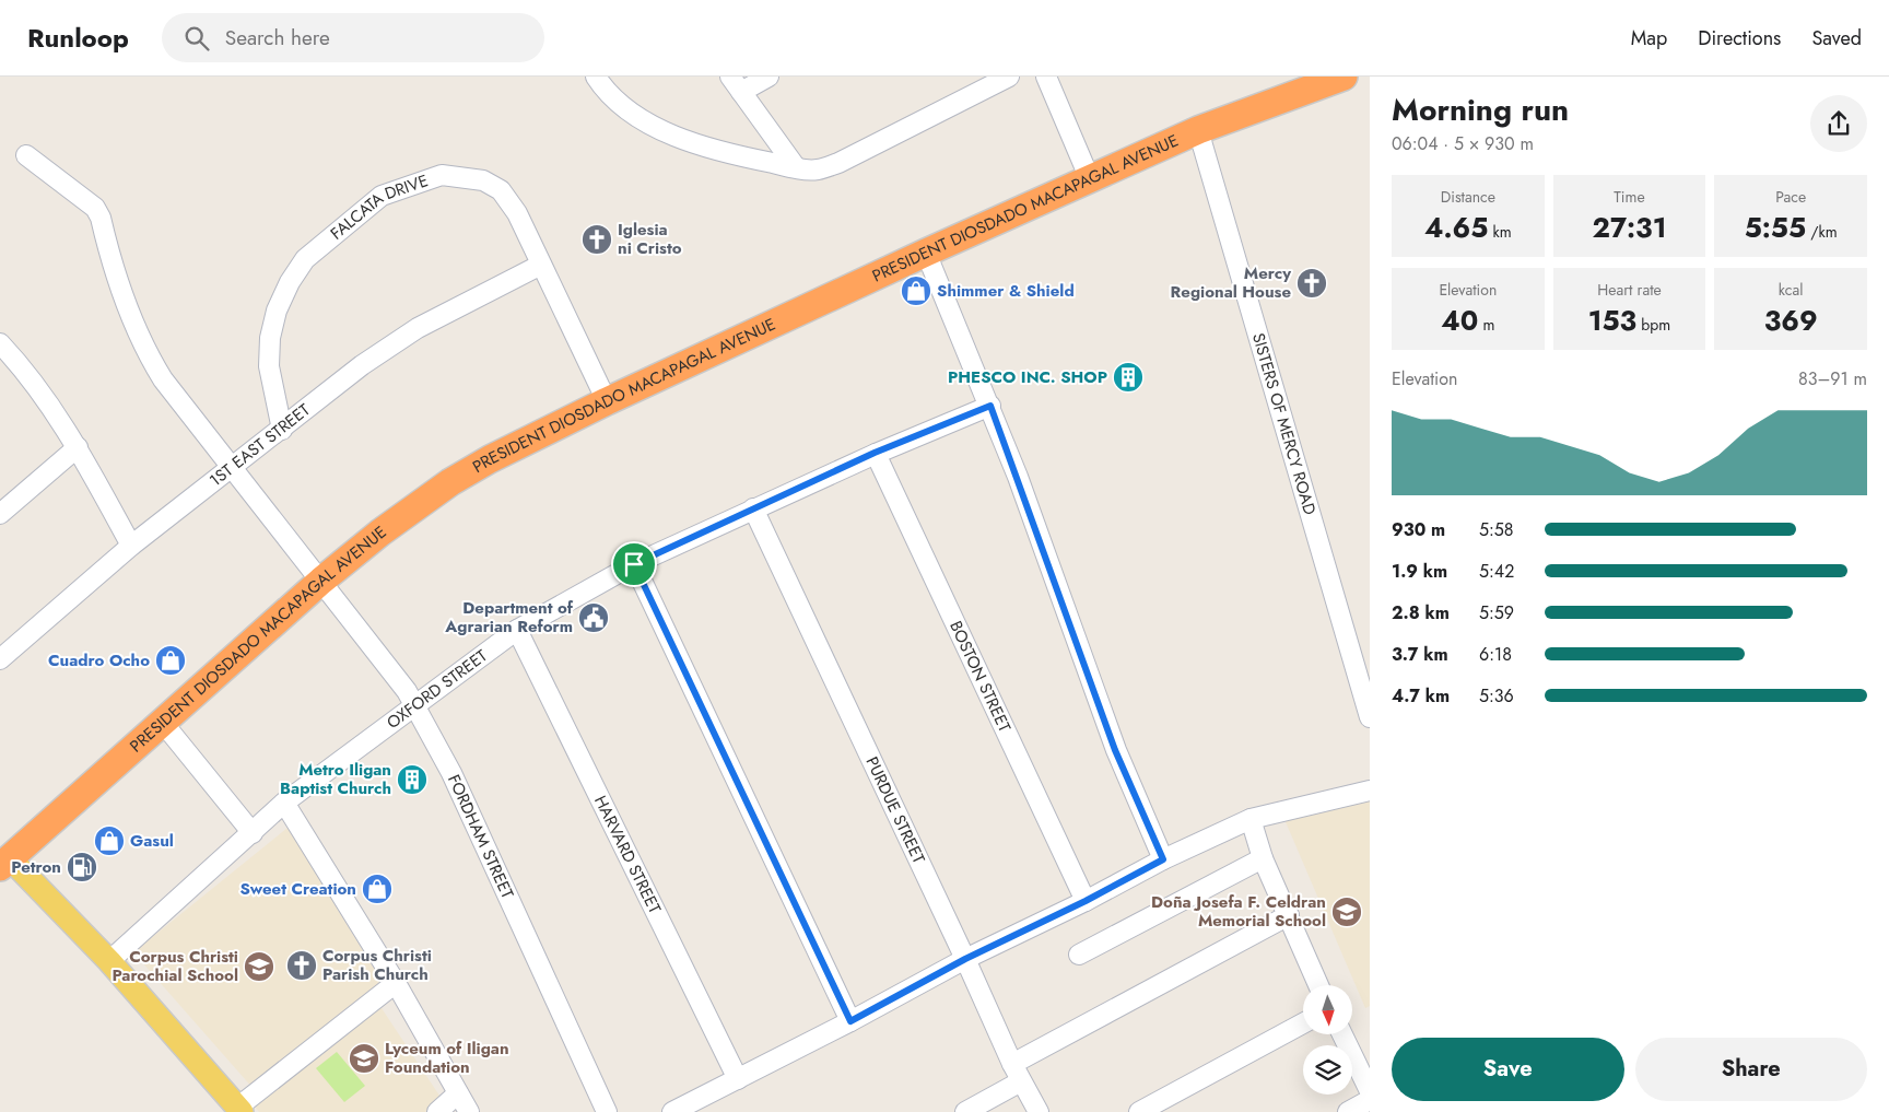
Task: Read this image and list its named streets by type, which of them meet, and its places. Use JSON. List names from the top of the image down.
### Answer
{
  "streets": {
    "highway": ["PRESIDENT DIOSDADO MACAPAGAL AVENUE"],
    "street": [
      "FALCATA DRIVE",
      "SISTERS OF MERCY ROAD",
      "1ST EAST STREET",
      "BOSTON STREET",
      "OXFORD STREET",
      "PURDUE STREET",
      "FORDHAM STREET",
      "HARVARD STREET"
    ]
  },
  "crossings": [
    ["FALCATA DRIVE", "PRESIDENT DIOSDADO MACAPAGAL AVENUE"],
    ["FALCATA DRIVE", "1ST EAST STREET"],
    ["PRESIDENT DIOSDADO MACAPAGAL AVENUE", "SISTERS OF MERCY ROAD"],
    ["PRESIDENT DIOSDADO MACAPAGAL AVENUE", "FORDHAM STREET"],
    ["1ST EAST STREET", "FORDHAM STREET"],
    ["BOSTON STREET", "OXFORD STREET"],
    ["OXFORD STREET", "PURDUE STREET"],
    ["OXFORD STREET", "FORDHAM STREET"],
    ["OXFORD STREET", "HARVARD STREET"]
  ],
  "places": {
    "church": ["Iglesia ni Cristo", "Mercy Regional House", "Corpus Christi Parish Church"],
    "shop": [
      "Shimmer & Shield",
      "Cuadro Ocho",
      "Gasul",
      "Sweet Creation"
    ],
    "building": ["PHESCO INC. SHOP", "Metro Iligan Baptist Church"],
    "public building": ["Department of Agrarian Reform"],
    "fuel station": ["Petron"],
    "school or university": ["Doña Josefa F. Celdran Memorial School", "Corpus Christi Parochial School", "Lyceum of Iligan Foundation"]
  },
  "north": "bottom",
  "page": {
    "header": "Runloop",
    "search": "Search here",
    "nav": ["Map", "Directions", "Saved"],
    "heading": ["Morning run", "06:04 · 5 × 930 m"],
    "stats": [
      ["Distance", "4.65 km"],
      ["Time", "27:31"],
      ["Pace", "5:55 /km"],
      ["Elevation", "40 m"],
      ["Heart rate", "153 bpm"],
      ["kcal", "369"]
    ],
    "chart": ["Elevation", "83–91 m"],
    "list": [
      {
        "name": "930 m",
        "note": "5:58"
      },
      {
        "name": "1.9 km",
        "note": "5:42"
      },
      {
        "name": "2.8 km",
        "note": "5:59"
      },
      {
        "name": "3.7 km",
        "note": "6:18"
      },
      {
        "name": "4.7 km",
        "note": "5:36"
      }
    ],
    "buttons": ["Save", "Share"]
  }
}
